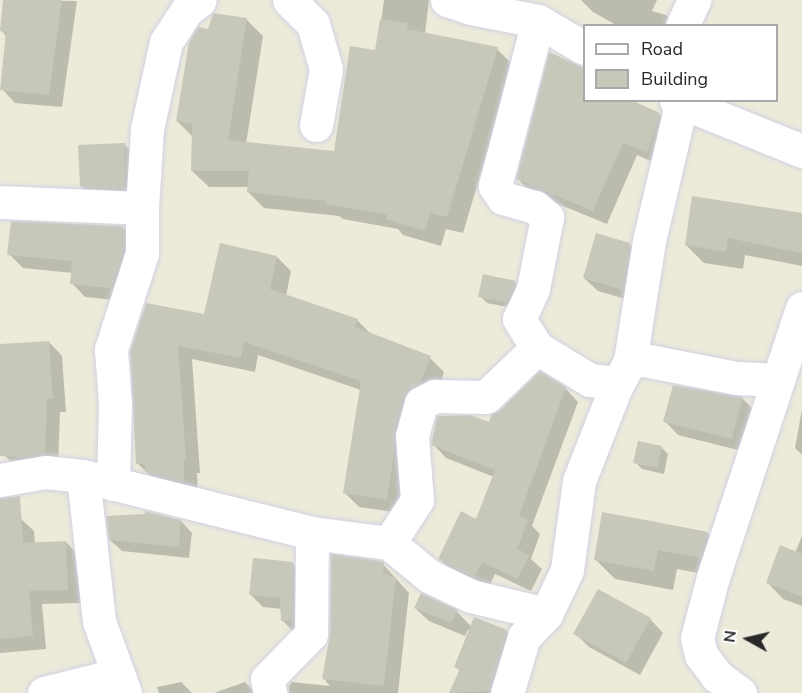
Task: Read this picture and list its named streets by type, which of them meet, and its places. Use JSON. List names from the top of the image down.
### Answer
{
  "legend": ["Road", "Building"],
  "north": "left"
}
